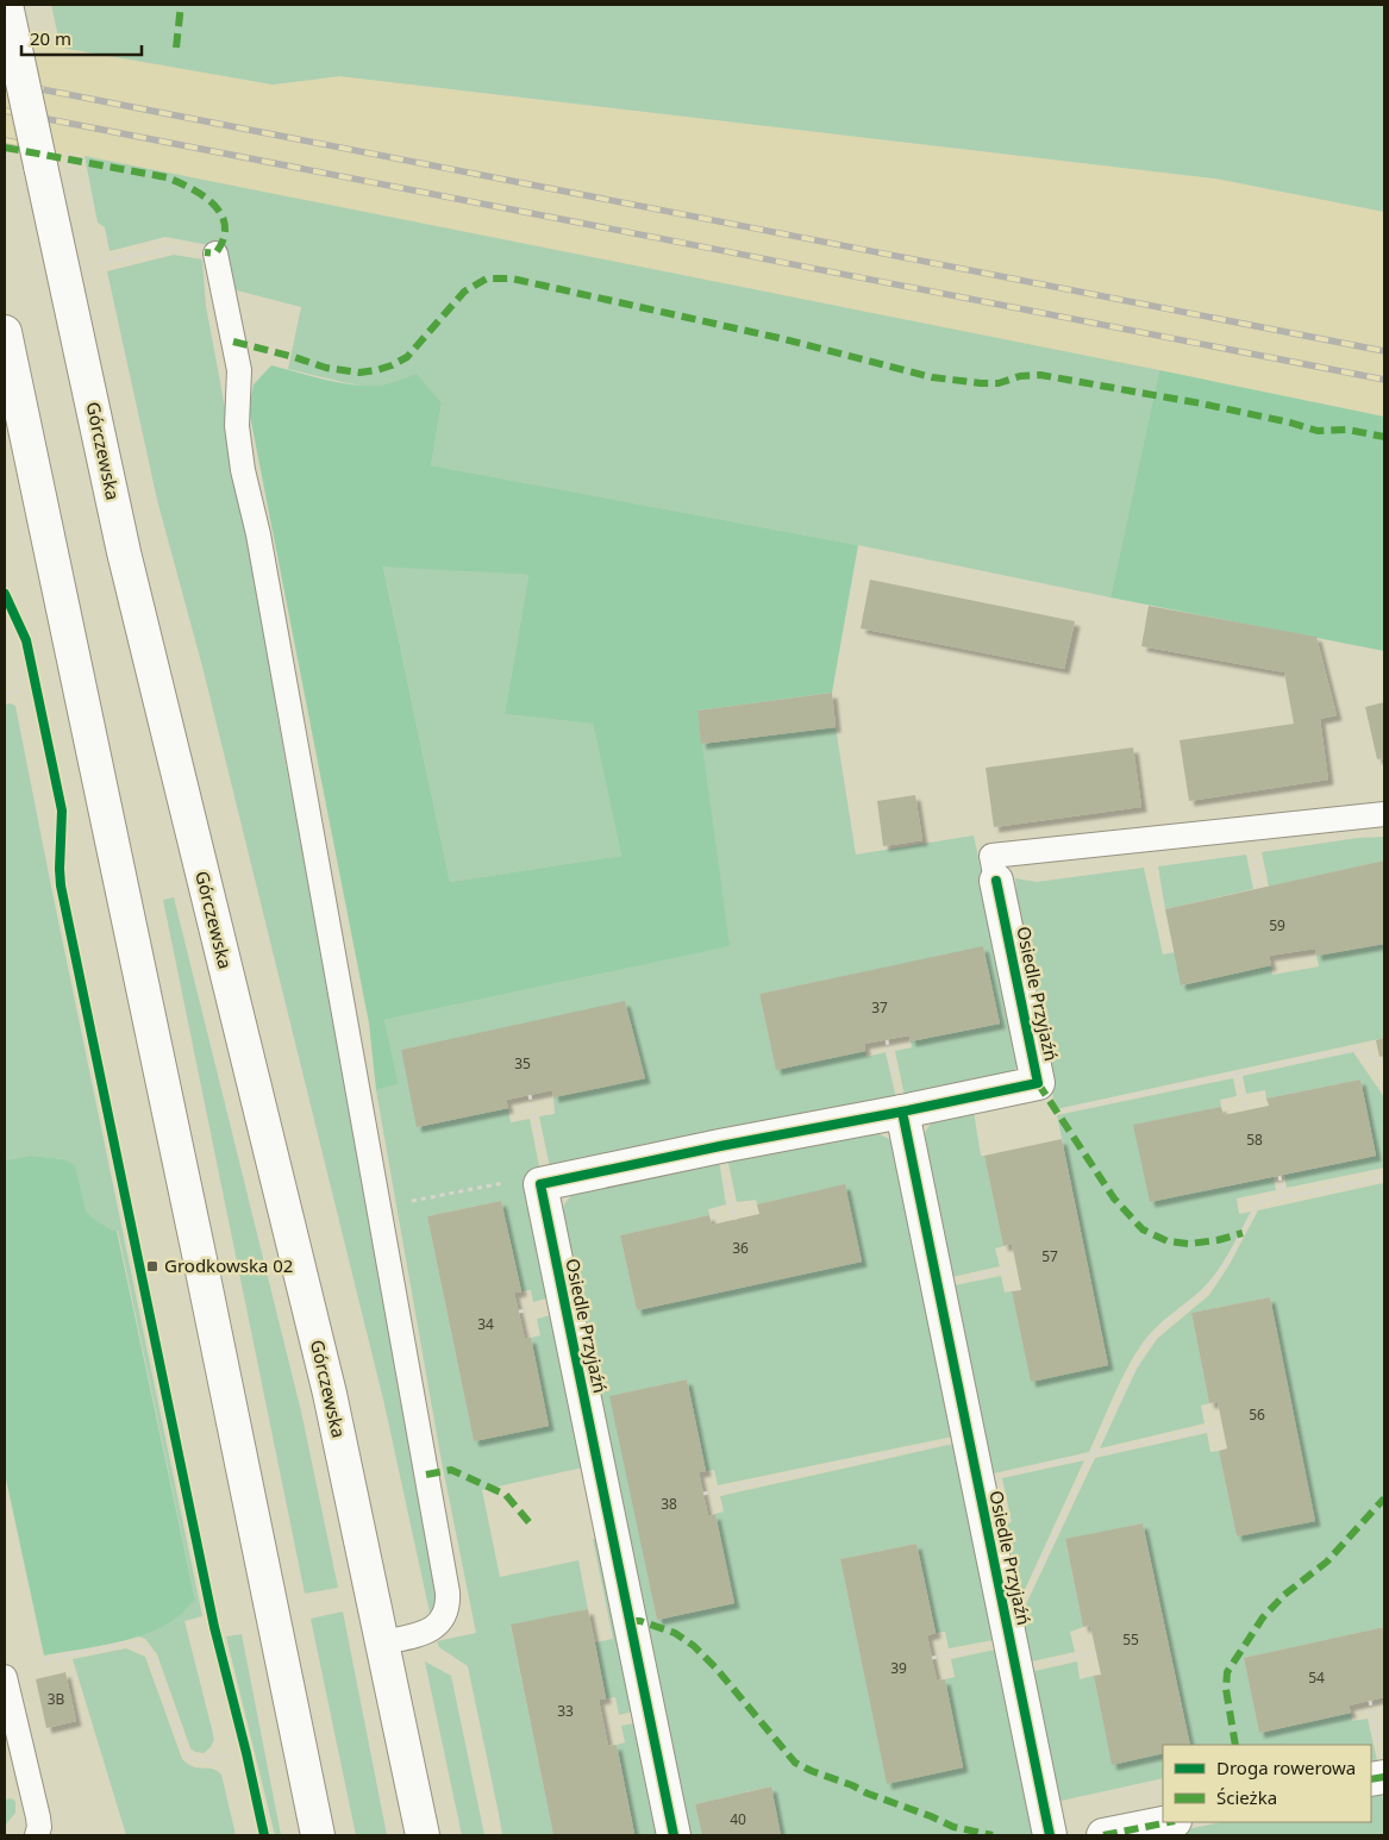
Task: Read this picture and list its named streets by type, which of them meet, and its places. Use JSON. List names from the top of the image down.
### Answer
{
  "streets": {
    "main road": ["Górczewska", "Osiedle Przyjaźń"]
  },
  "places": {
    "transit": ["Grodkowska 02"]
  },
  "house_numbers": [
    "59",
    "37",
    "35",
    "58",
    "36",
    "57",
    "34",
    "56",
    "38",
    "55",
    "39",
    "54",
    "3B",
    "33",
    "40"
  ],
  "legend": ["Droga rowerowa", "Ścieżka"],
  "scale_bar": "20 m"
}
